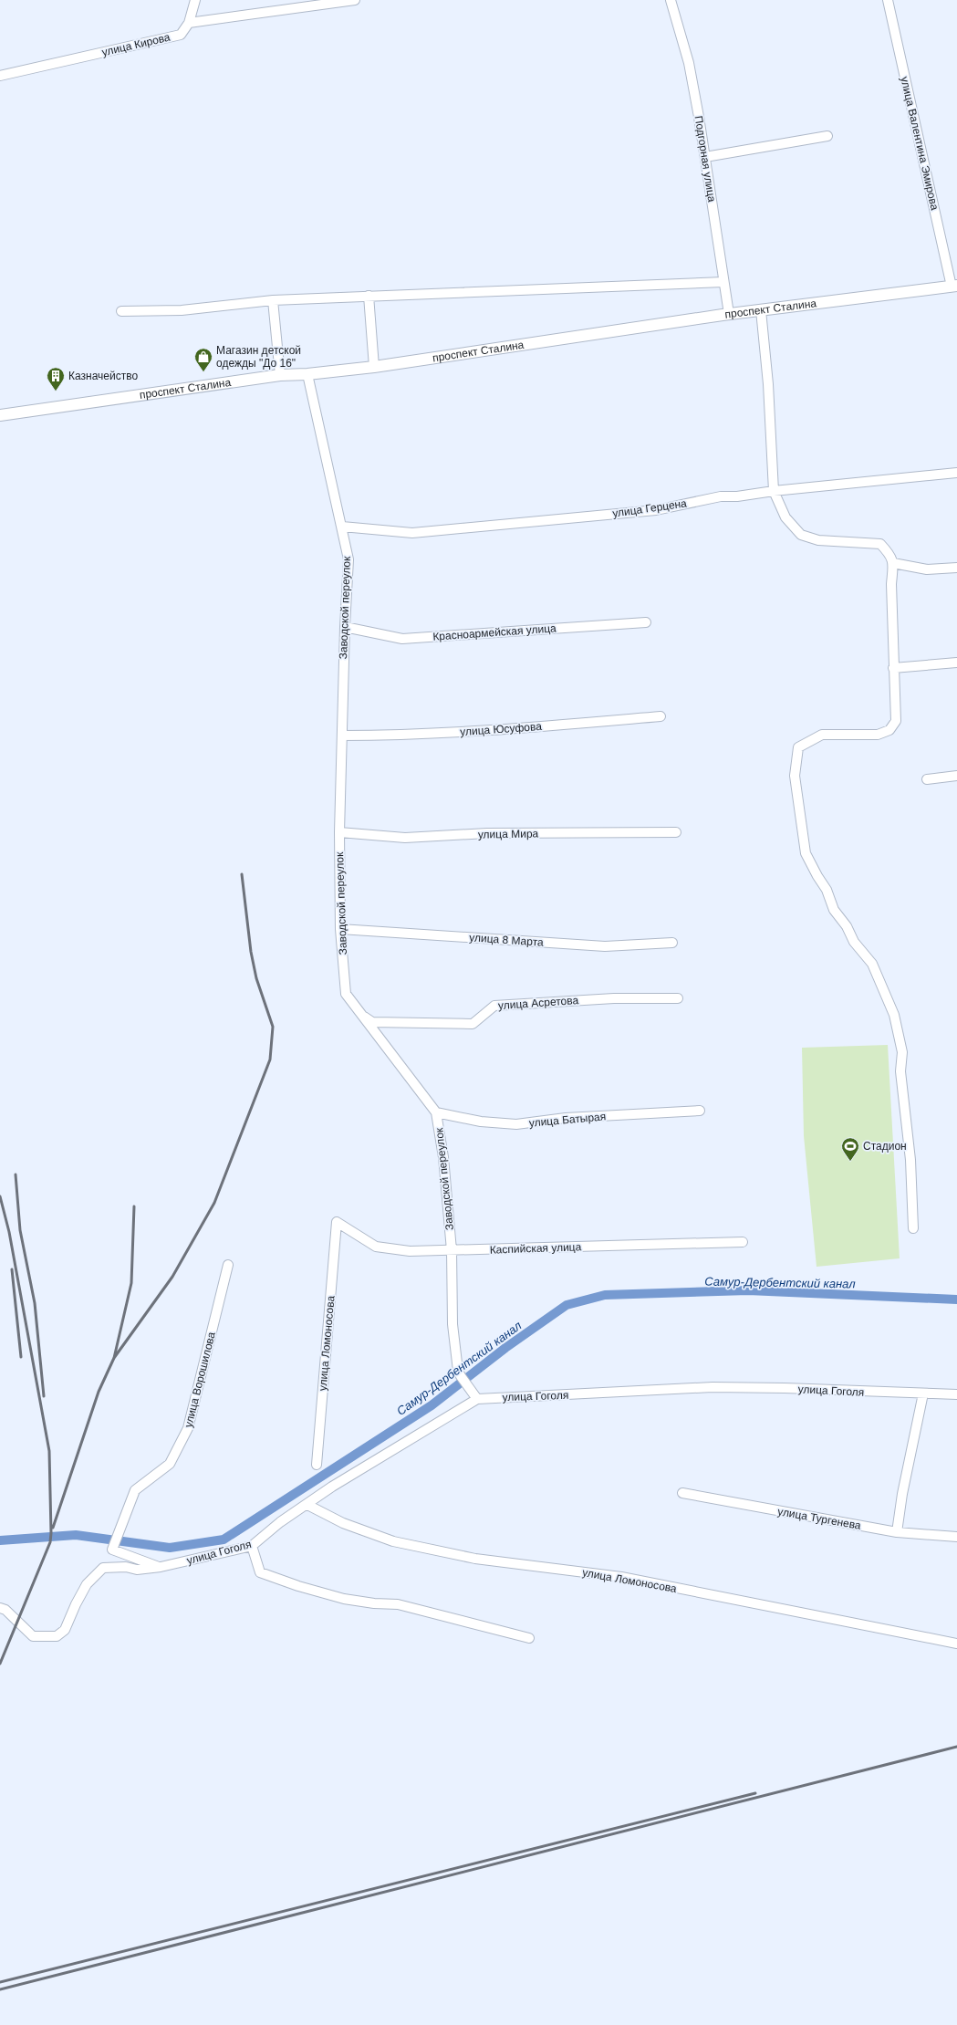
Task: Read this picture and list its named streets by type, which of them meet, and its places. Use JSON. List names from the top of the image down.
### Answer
{
  "streets": {
    "street": [
      "улица Кирова",
      "улица Валентина Эмирова",
      "Подгорная улица",
      "проспект Сталина",
      "улица Герцена",
      "Заводской переулок",
      "Красноармейская улица",
      "улица Юсуфова",
      "улица Мира",
      "улица 8 Марта",
      "улица Асретова",
      "улица Батырая",
      "Каспийская улица",
      "улица Ломоносова",
      "улица Ворошилова",
      "улица Гоголя",
      "улица Тургенева"
    ]
  },
  "crossings": [
    ["улица Валентина Эмирова", "проспект Сталина"],
    ["Подгорная улица", "проспект Сталина"],
    ["проспект Сталина", "Заводской переулок"],
    ["улица Герцена", "Заводской переулок"],
    ["Заводской переулок", "Красноармейская улица"],
    ["Заводской переулок", "улица Юсуфова"],
    ["Заводской переулок", "улица Мира"],
    ["Заводской переулок", "улица 8 Марта"],
    ["Заводской переулок", "улица Асретова"],
    ["Заводской переулок", "улица Батырая"],
    ["Заводской переулок", "Каспийская улица"],
    ["Заводской переулок", "улица Гоголя"],
    ["Каспийская улица", "улица Ломоносова"],
    ["улица Ломоносова", "улица Гоголя"],
    ["улица Ворошилова", "улица Гоголя"]
  ],
  "water": ["Самур-Дербентский канал"],
  "places": {
    "shop": ["Магазин детской одежды \"До 16\""],
    "building": ["Казначейство"],
    "sports": ["Стадион"]
  }
}
